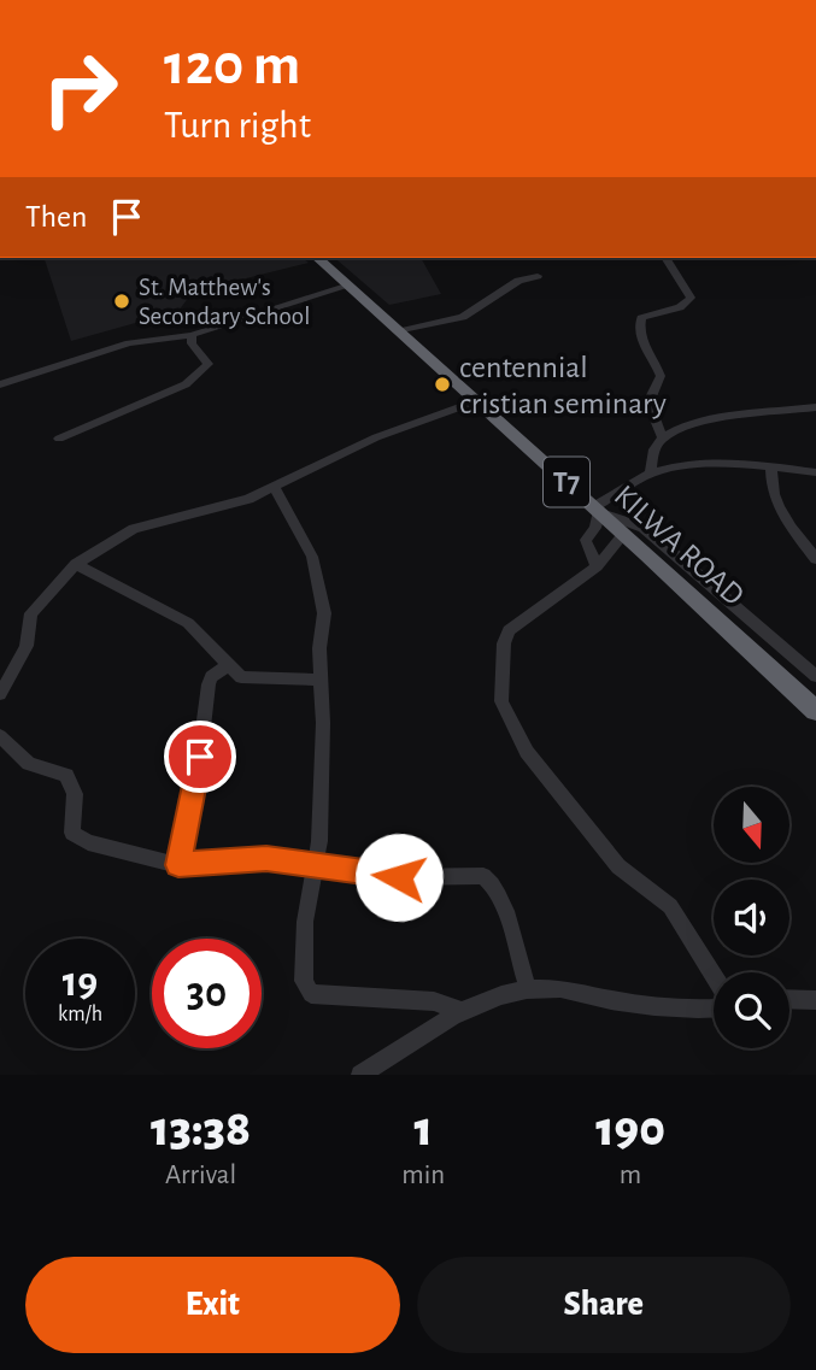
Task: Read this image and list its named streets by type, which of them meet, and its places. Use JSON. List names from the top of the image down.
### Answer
{
  "streets": {
    "highway": ["T7", "KILWA ROAD"]
  },
  "places": ["St. Matthew's Secondary School", "centennial cristian seminary"],
  "north": "bottom",
  "page": {
    "turn": ["120 m", "Turn right"],
    "then": "Then",
    "speed": "19 km/h",
    "limit": "30",
    "eta": [
      "13:38",
      "Arrival",
      "1",
      "min",
      "190",
      "m"
    ],
    "buttons": ["Exit", "Share"]
  }
}
